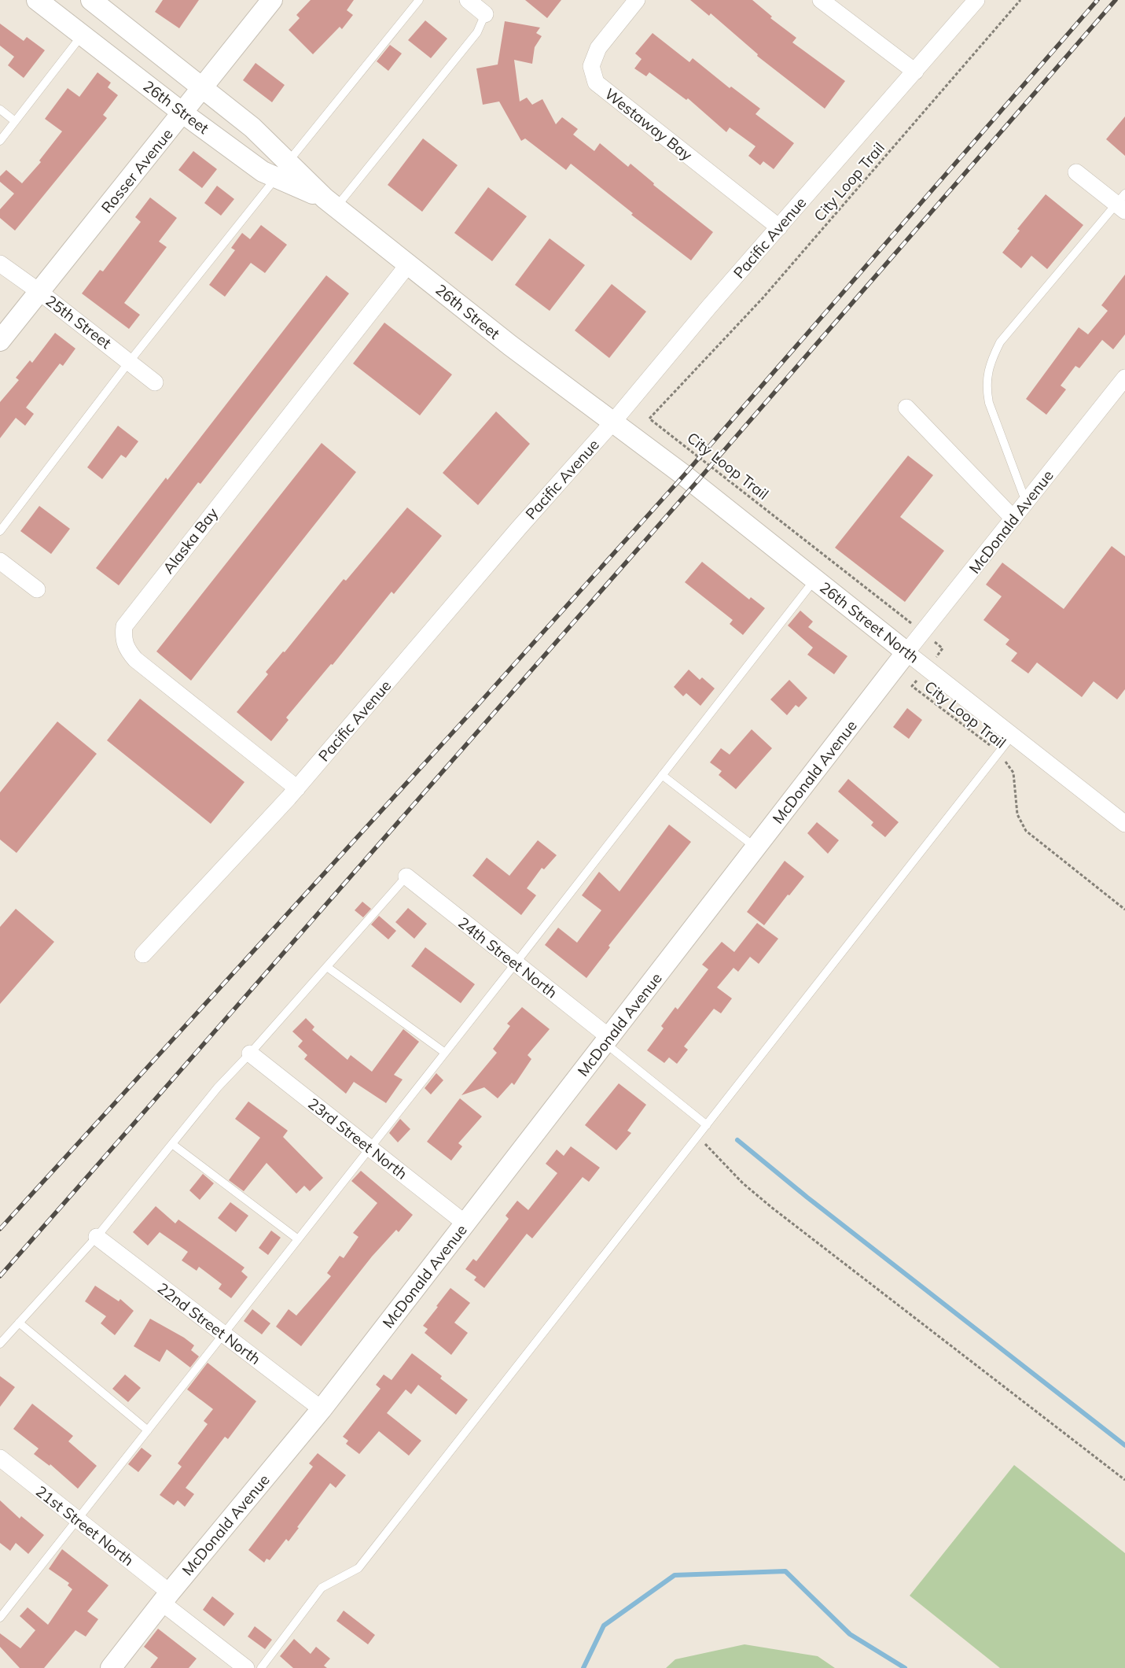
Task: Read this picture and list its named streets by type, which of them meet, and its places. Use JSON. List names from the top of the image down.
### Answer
{
  "streets": {
    "street": [
      "26th Street",
      "Westaway Bay",
      "Rosser Avenue",
      "Pacific Avenue",
      "25th Street",
      "McDonald Avenue",
      "Alaska Bay",
      "26th Street North",
      "24th Street North",
      "23rd Street North",
      "22nd Street North",
      "21st Street North"
    ],
    "path": ["City Loop Trail"]
  },
  "crossings": [
    ["26th Street", "Rosser Avenue"],
    ["26th Street", "Pacific Avenue"],
    ["26th Street", "Alaska Bay"],
    ["26th Street", "26th Street North"],
    ["Westaway Bay", "Pacific Avenue"],
    ["Rosser Avenue", "25th Street"],
    ["City Loop Trail", "McDonald Avenue"],
    ["City Loop Trail", "26th Street North"],
    ["Pacific Avenue", "Alaska Bay"],
    ["Pacific Avenue", "26th Street North"],
    ["McDonald Avenue", "26th Street North"],
    ["McDonald Avenue", "24th Street North"],
    ["McDonald Avenue", "23rd Street North"],
    ["McDonald Avenue", "22nd Street North"],
    ["McDonald Avenue", "21st Street North"]
  ]
}
